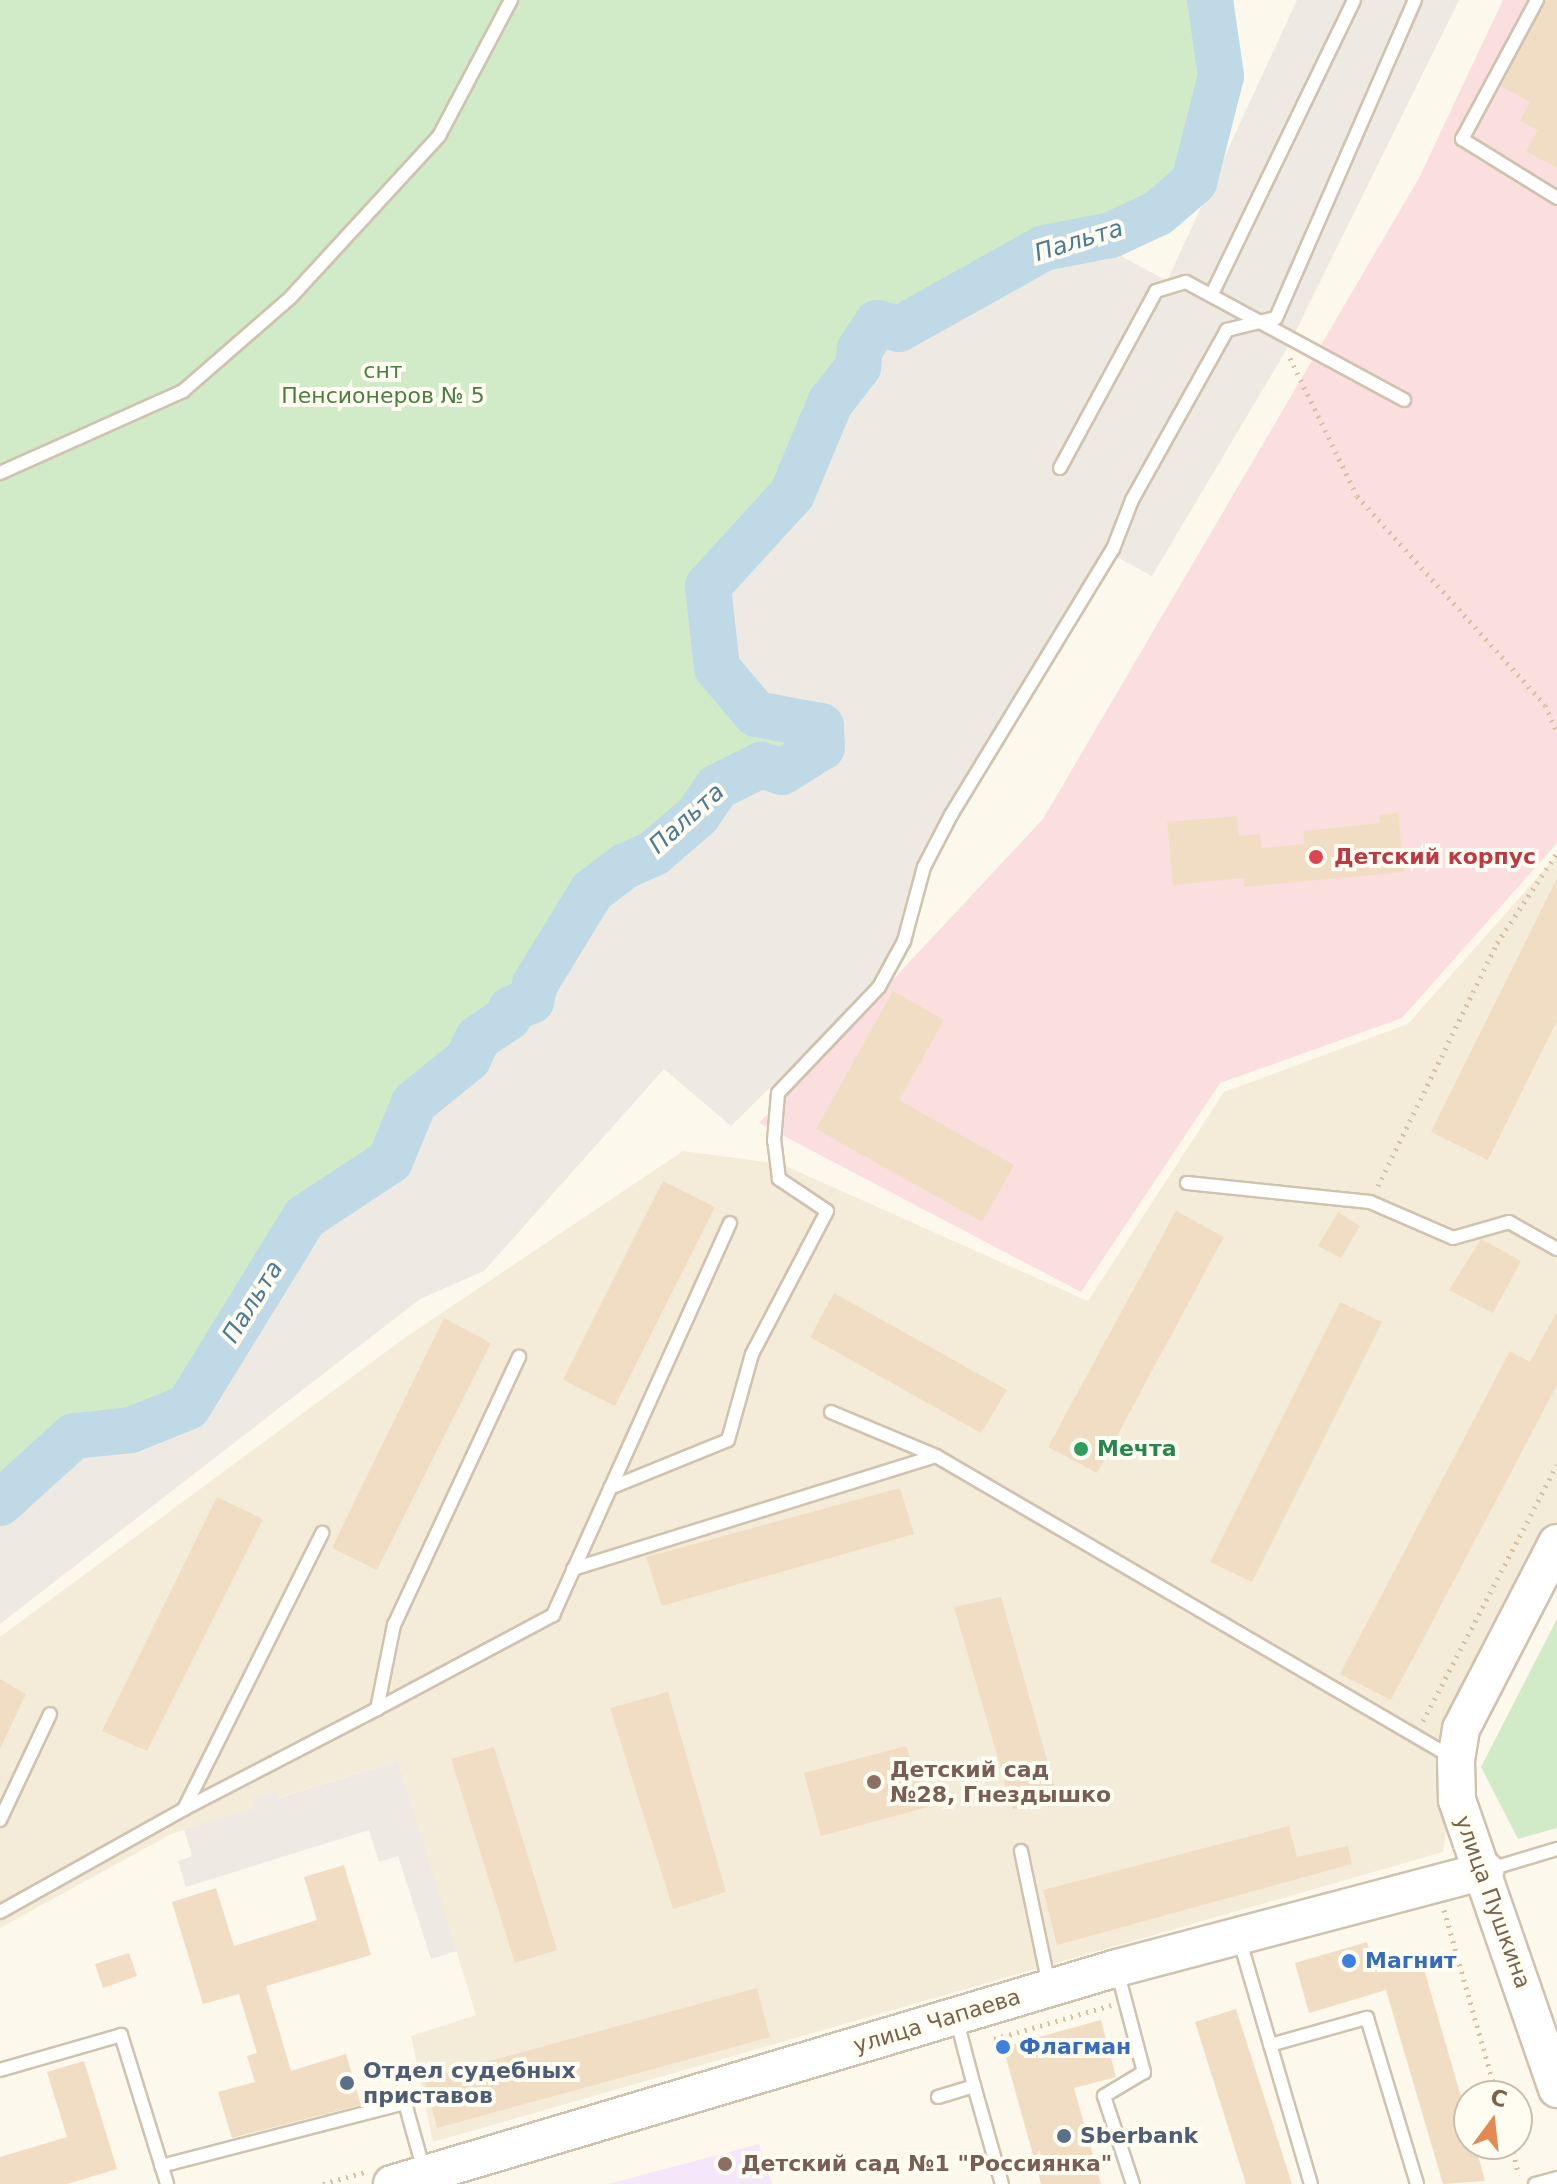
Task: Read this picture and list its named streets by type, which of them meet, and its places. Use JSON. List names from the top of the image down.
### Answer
{
  "streets": {
    "street": ["улица Пушкина", "улица Чапаева"]
  },
  "crossings": [
    ["улица Пушкина", "улица Чапаева"]
  ],
  "water": ["Пальта"],
  "parks": ["снт Пенсионеров № 5"],
  "places": [
    "Детский корпус",
    "Мечта",
    "Детский сад №28, Гнездышко",
    "Магнит",
    "Флагман",
    "Отдел судебных приставов",
    "Sberbank",
    "Детский сад №1 \"Россиянка\""
  ],
  "north": "top"
}
